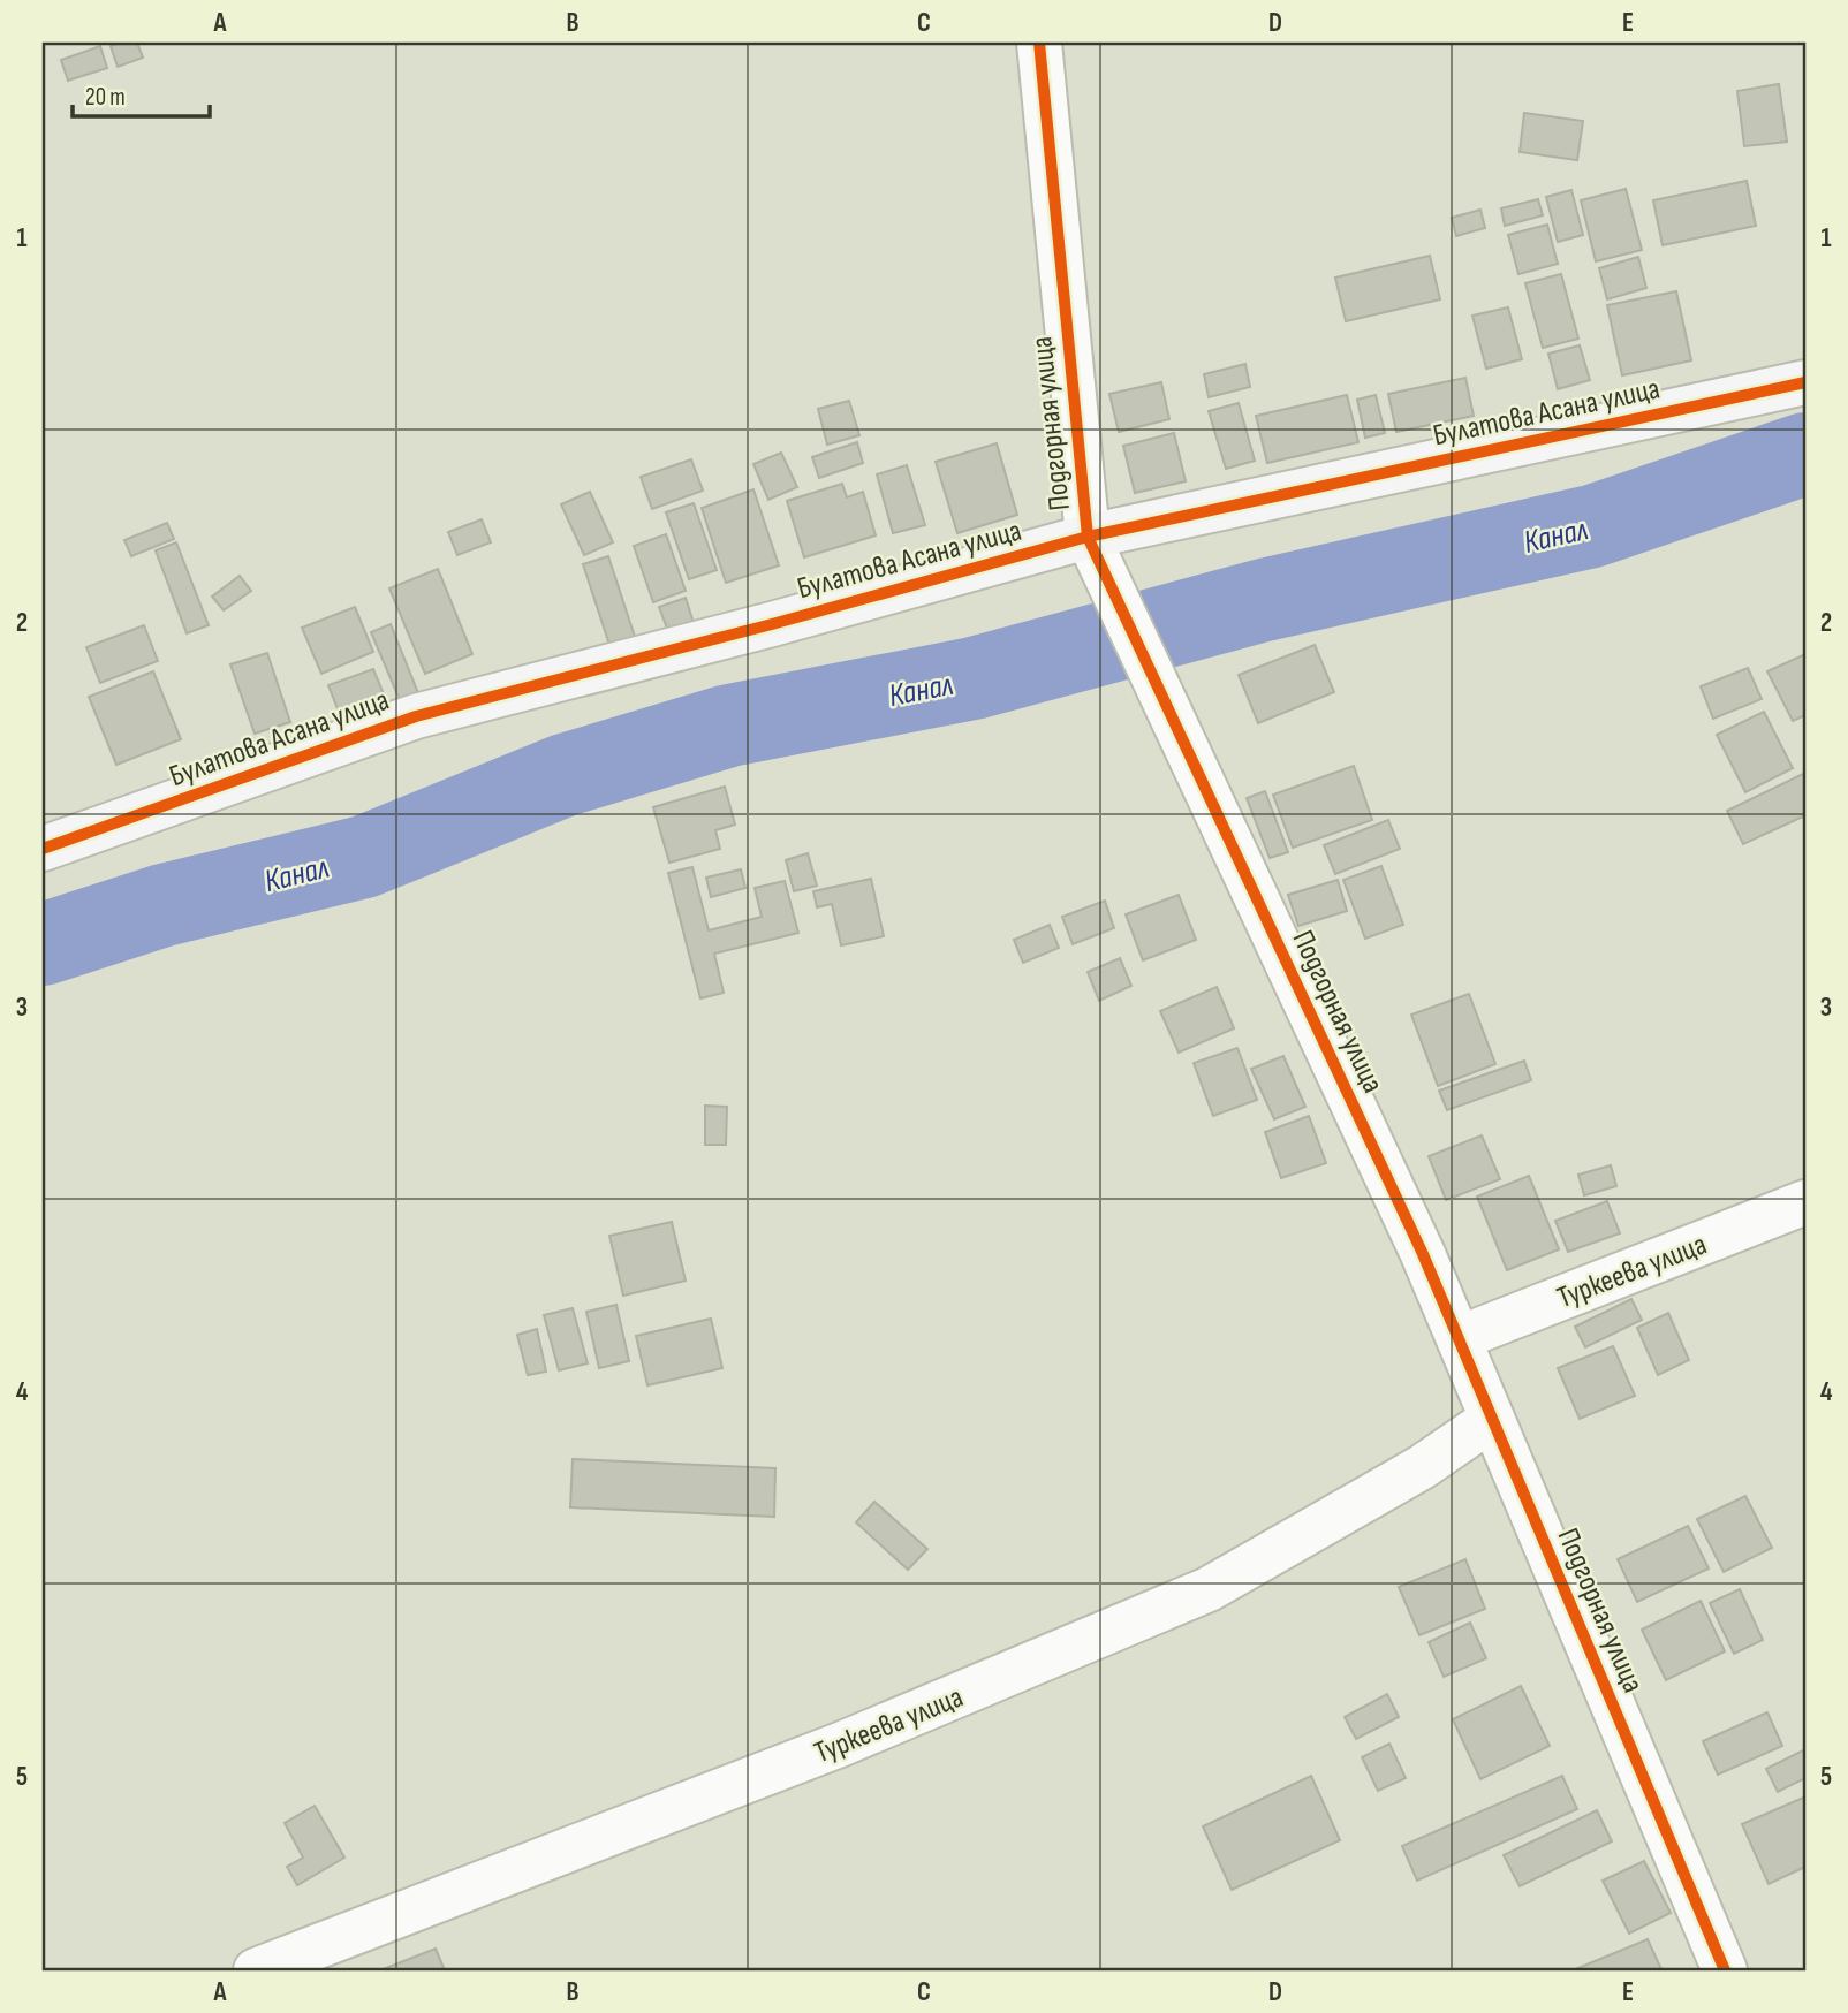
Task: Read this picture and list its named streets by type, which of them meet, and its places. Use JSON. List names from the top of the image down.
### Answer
{
  "streets": {
    "street": ["Булатова Асана улица", "Подгорная улица", "Туркеева улица"]
  },
  "crossings": [
    ["Булатова Асана улица", "Подгорная улица"],
    ["Подгорная улица", "Туркеева улица"]
  ],
  "water": ["Канал"],
  "scale_bar": "20 m",
  "grid": {
    "columns": [
      "A",
      "B",
      "C",
      "D",
      "E"
    ],
    "rows": [
      "1",
      "2",
      "3",
      "4",
      "5"
    ]
  }
}
